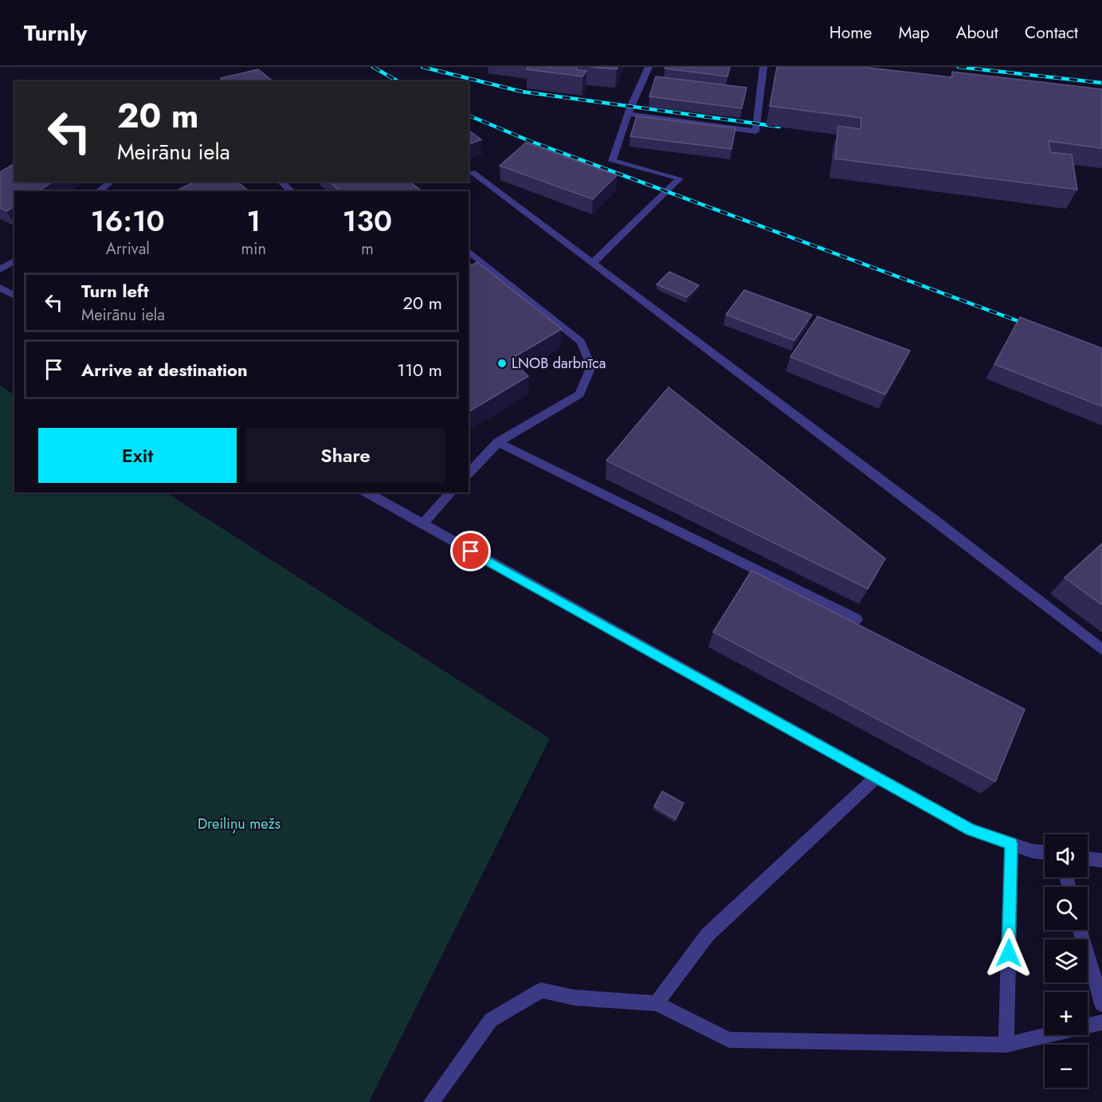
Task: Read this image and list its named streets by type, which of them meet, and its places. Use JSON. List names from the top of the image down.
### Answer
{
  "parks": ["Dreiliņu mežs"],
  "places": ["LNOB darbnīca"],
  "page": {
    "header": "Turnly",
    "nav": [
      "Home",
      "Map",
      "About",
      "Contact"
    ],
    "turn": ["20 m", "Meirānu iela"],
    "eta": [
      "16:10",
      "Arrival",
      "1",
      "min",
      "130",
      "m"
    ],
    "list": [
      {
        "name": "Turn left",
        "note": "Meirānu iela",
        "value": "20 m"
      },
      {
        "name": "Arrive at destination",
        "value": "110 m"
      }
    ],
    "buttons": ["Exit", "Share"],
    "map_buttons": ["+", "−"]
  }
}
